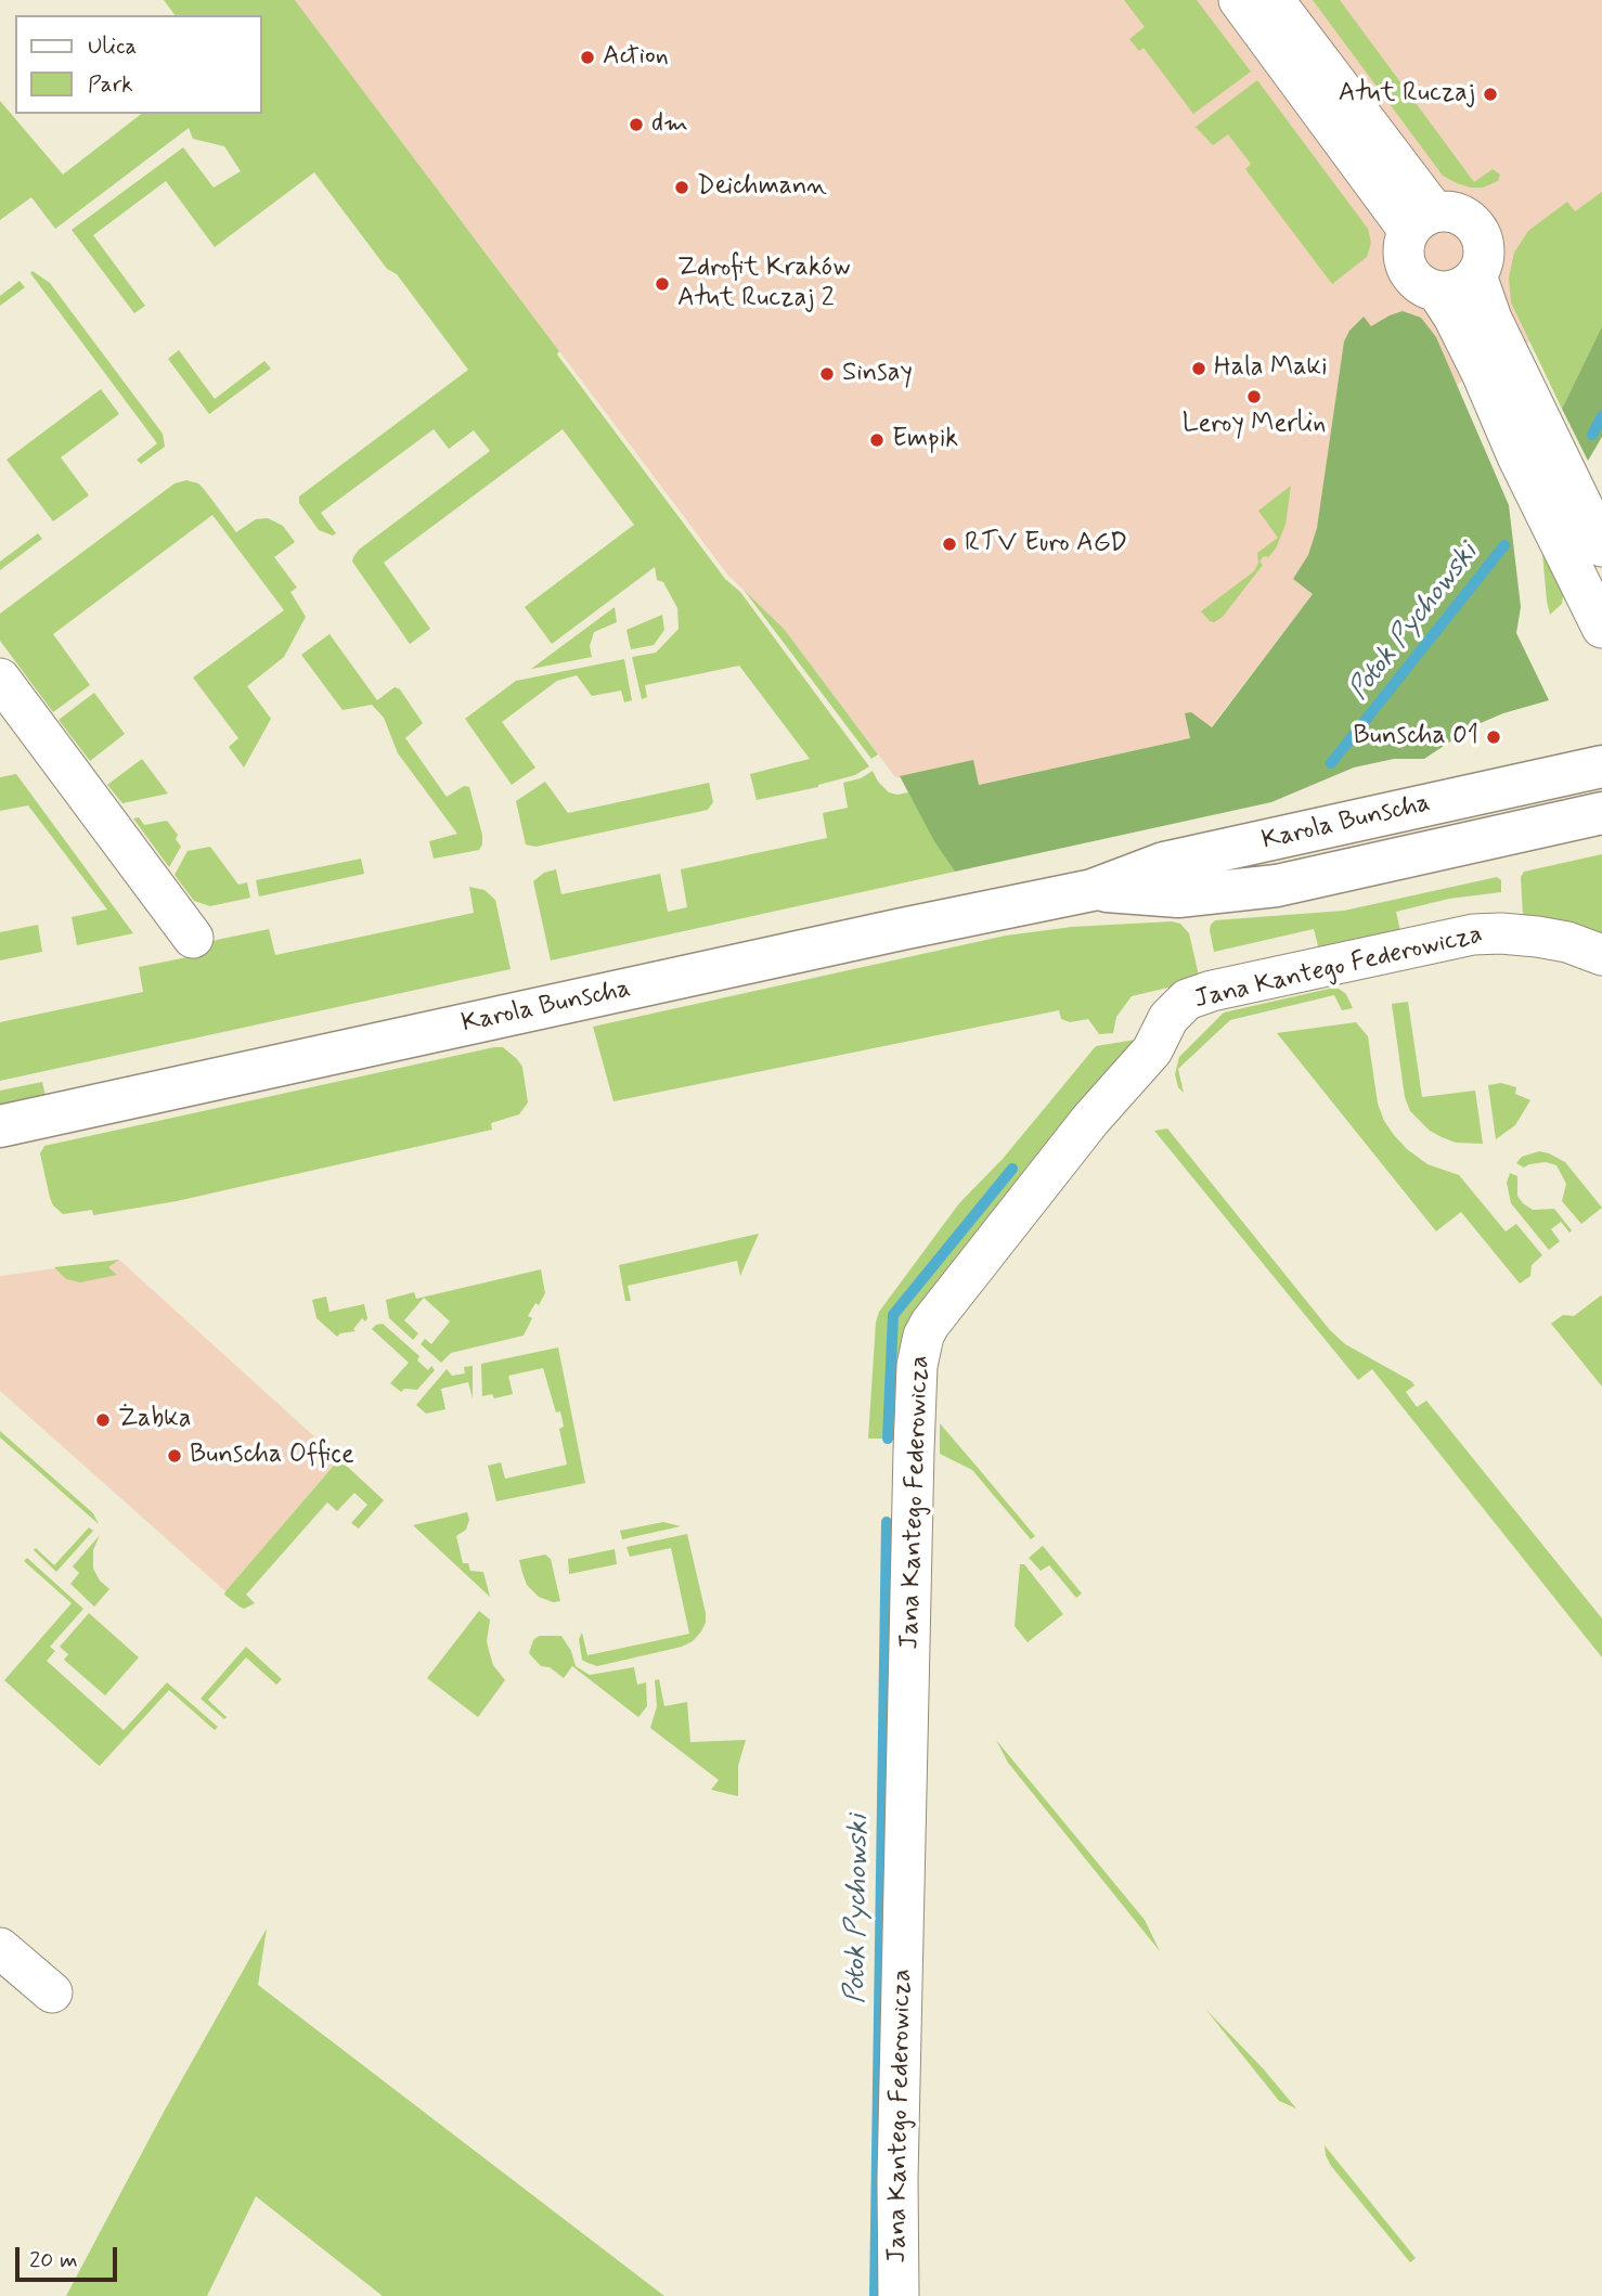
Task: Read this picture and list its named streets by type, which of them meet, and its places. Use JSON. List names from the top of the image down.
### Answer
{
  "streets": {
    "main road": ["Karola Bunscha"],
    "street": ["Jana Kantego Federowicza"]
  },
  "water": ["Potok Pychowski"],
  "places": [
    "Action",
    "Atut Ruczaj",
    "dm",
    "Deichmann",
    "Zdrofit Kraków Atut Ruczaj 2",
    "Hala Maki",
    "Sinsay",
    "Leroy Merlin",
    "Empik",
    "RTV Euro AGD",
    "Bunscha 01",
    "Żabka",
    "Bunscha Office"
  ],
  "legend": ["Ulica", "Park"],
  "scale_bar": "20 m"
}
